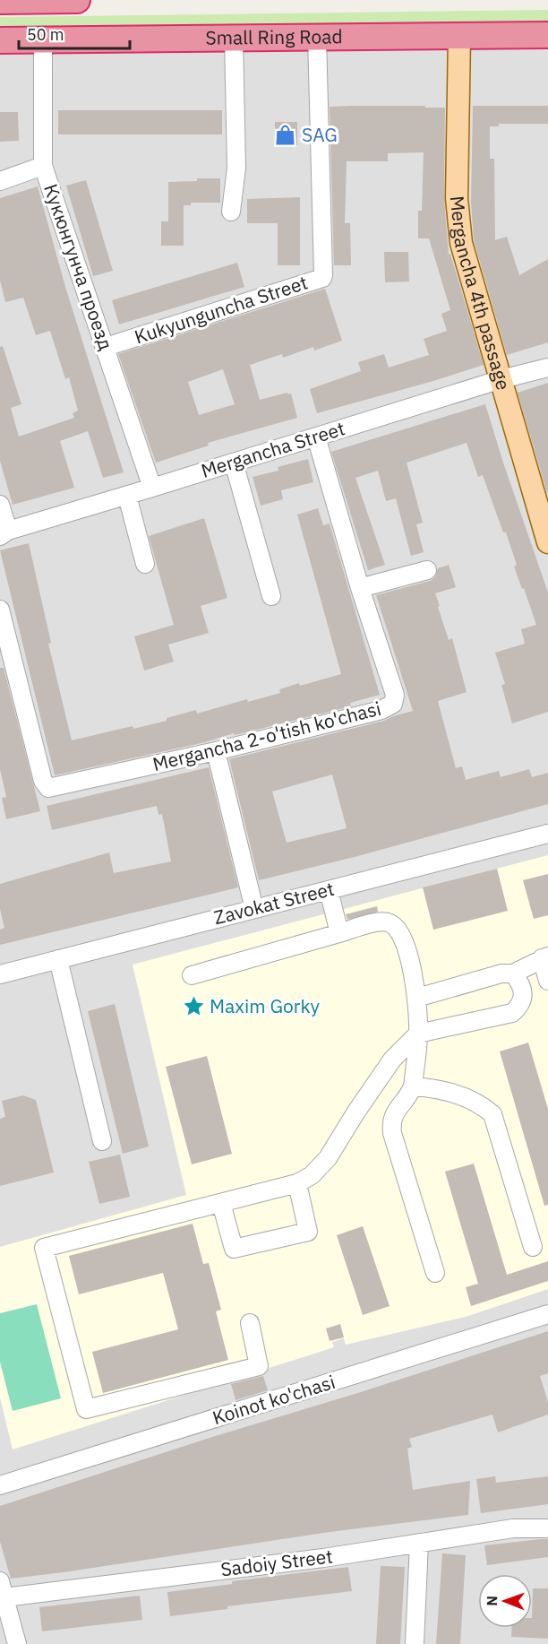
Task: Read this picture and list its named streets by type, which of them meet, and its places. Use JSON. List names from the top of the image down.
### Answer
{
  "streets": {
    "highway": ["Small Ring Road"],
    "main road": ["Mergancha 4th passage"],
    "street": [
      "Кукюнгунча проезд",
      "Kukyunguncha Street",
      "Mergancha Street",
      "Mergancha 2-o'tish ko'chasi",
      "Zavokat Street",
      "Koinot ko'chasi",
      "Sadoiy Street"
    ]
  },
  "crossings": [
    ["Small Ring Road", "Кукюнгунча проезд"],
    ["Small Ring Road", "Mergancha 4th passage"],
    ["Small Ring Road", "Kukyunguncha Street"],
    ["Кукюнгунча проезд", "Kukyunguncha Street"],
    ["Кукюнгунча проезд", "Mergancha Street"],
    ["Mergancha 4th passage", "Mergancha Street"],
    ["Mergancha Street", "Mergancha 2-o'tish ko'chasi"]
  ],
  "places": {
    "shop": ["SAG"],
    "place": ["Maxim Gorky"]
  },
  "scale_bar": "50 m",
  "north": "left"
}
